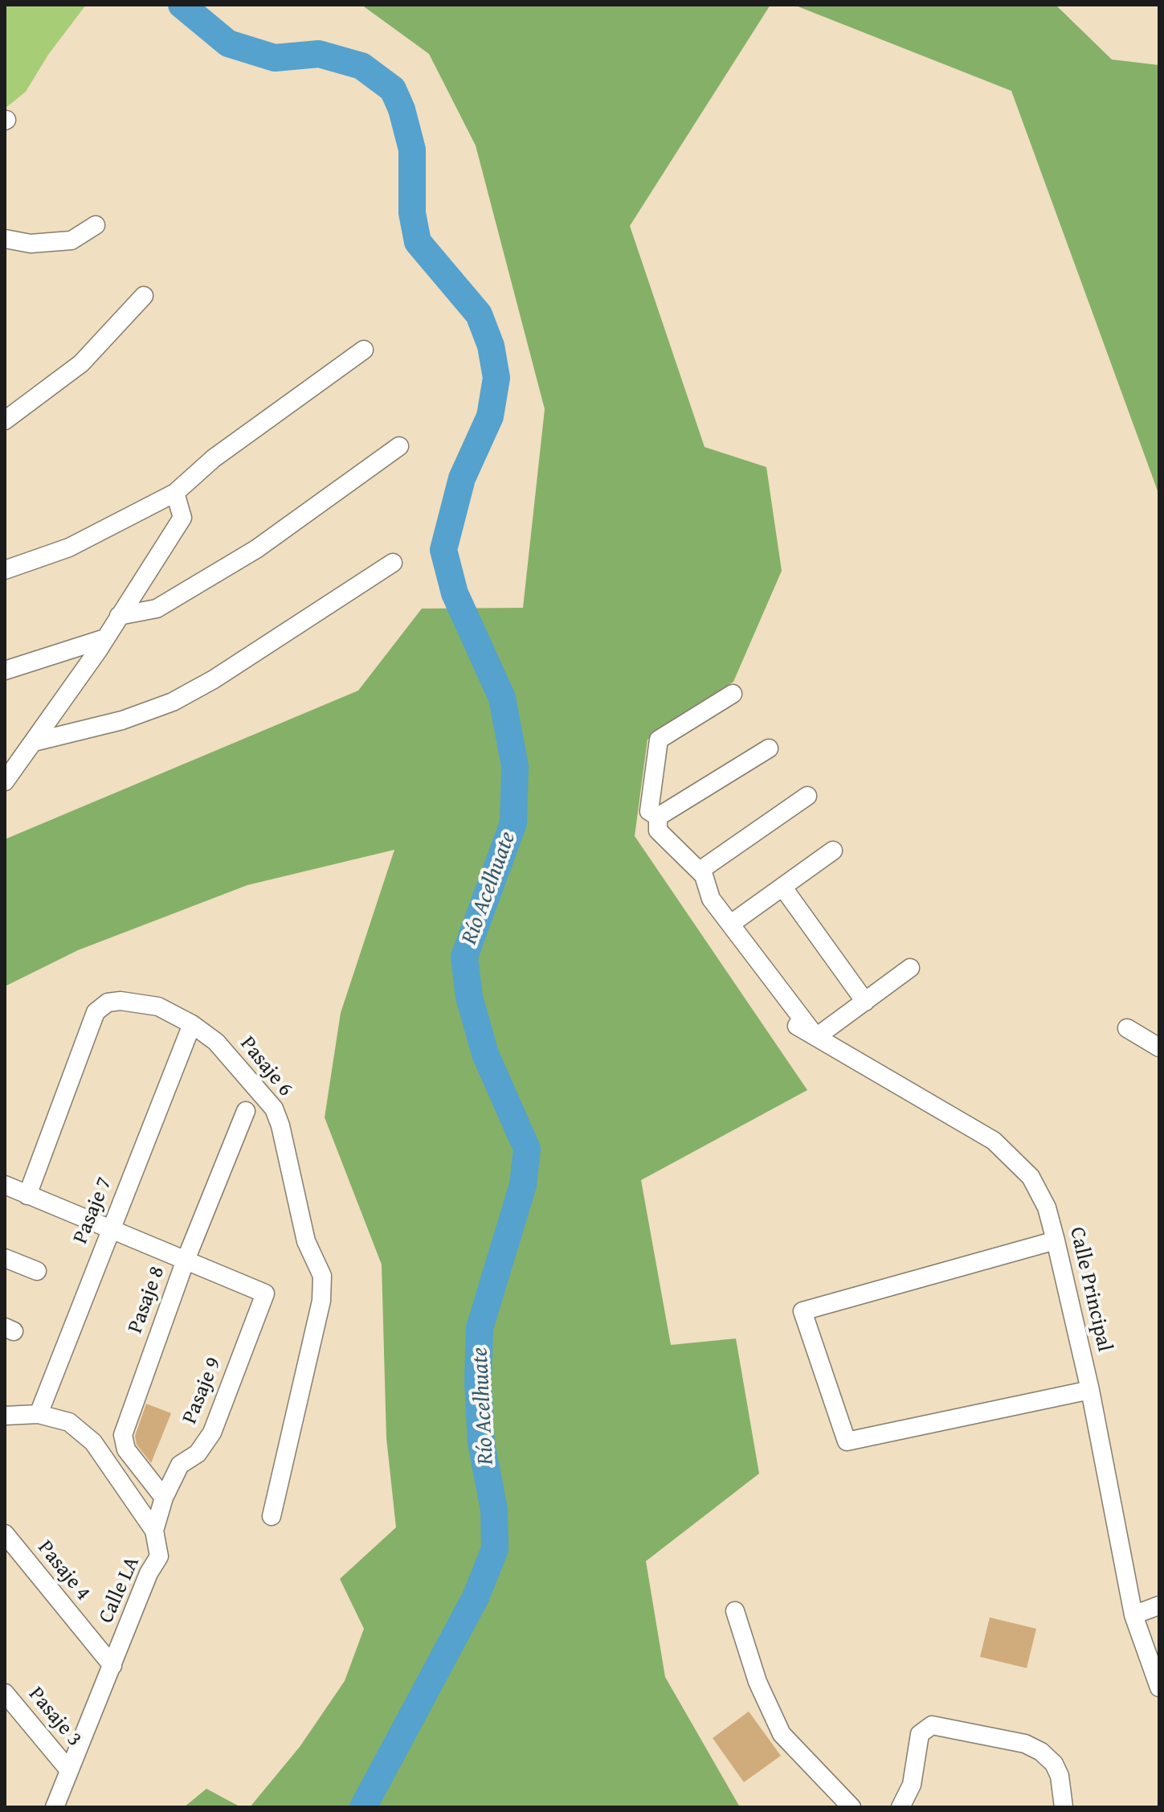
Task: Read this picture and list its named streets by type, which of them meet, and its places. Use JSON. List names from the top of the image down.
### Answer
{
  "streets": {
    "street": [
      "Pasaje 6",
      "Pasaje 7",
      "Calle Principal",
      "Pasaje 8",
      "Pasaje 9",
      "Pasaje 4",
      "Calle LA",
      "Pasaje 3"
    ]
  },
  "crossings": [
    ["Pasaje 6", "Pasaje 7"],
    ["Pasaje 8", "Pasaje 9"],
    ["Pasaje 9", "Calle LA"],
    ["Pasaje 4", "Calle LA"],
    ["Calle LA", "Pasaje 3"]
  ],
  "water": ["Río Acelhuate"]
}
